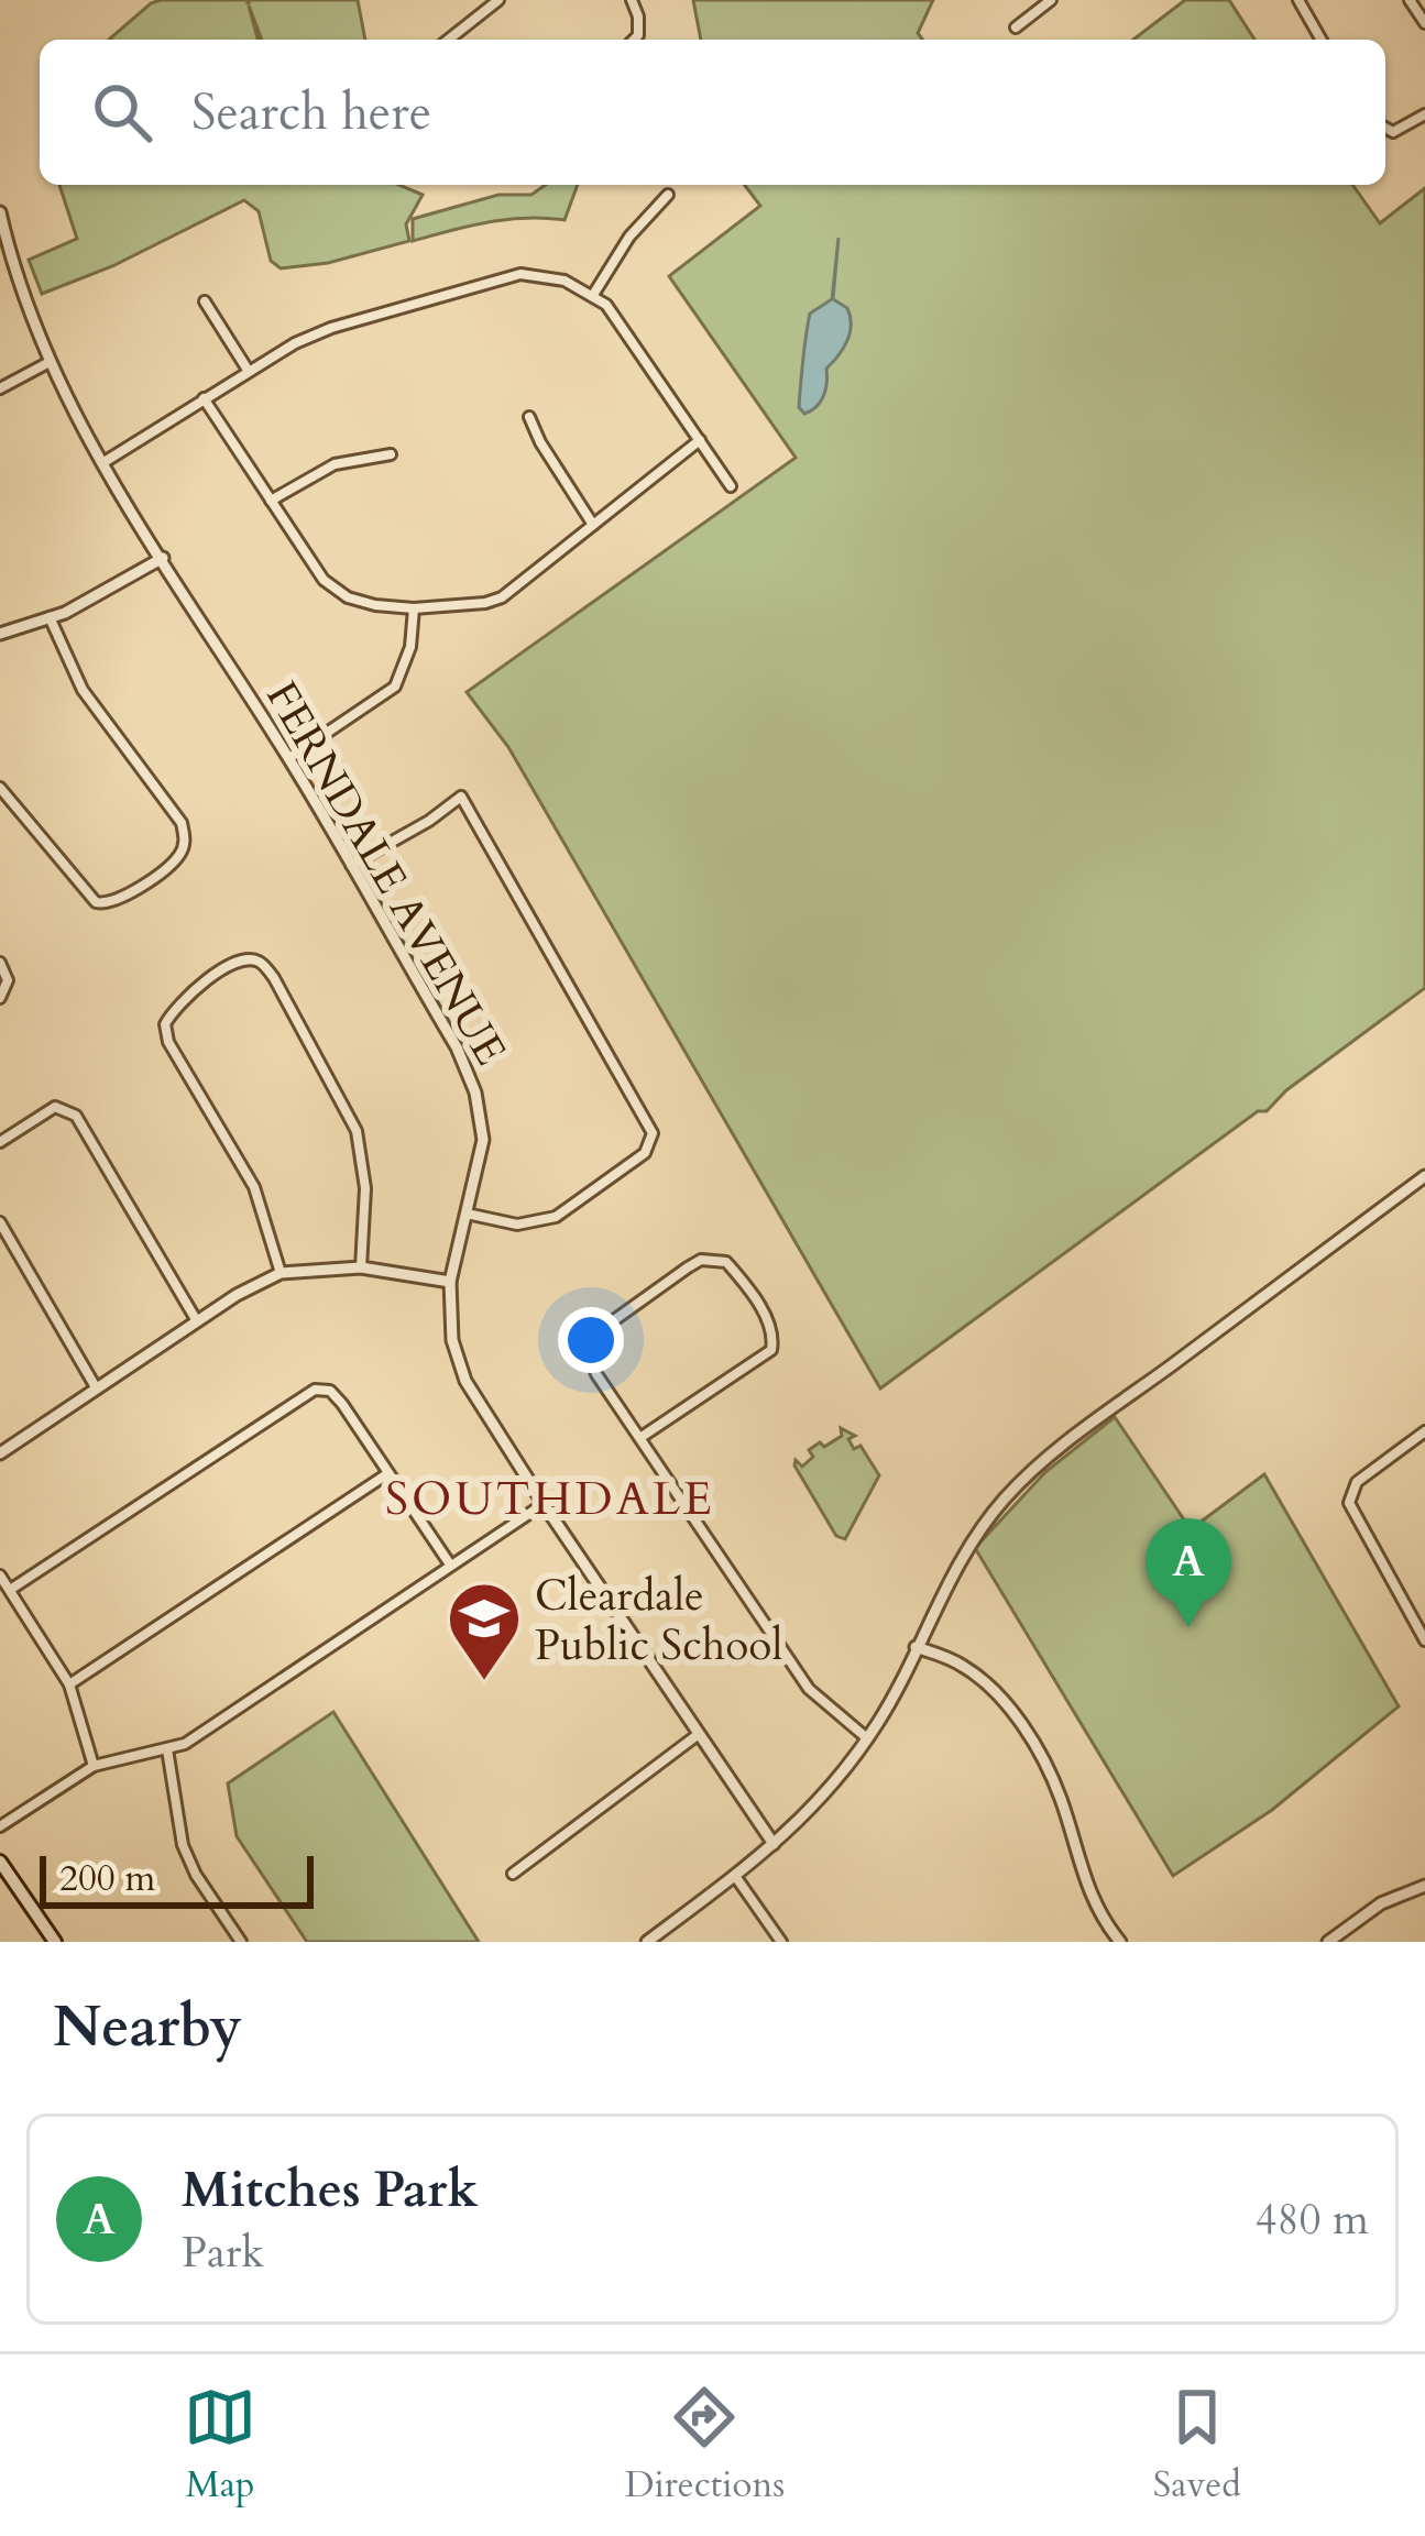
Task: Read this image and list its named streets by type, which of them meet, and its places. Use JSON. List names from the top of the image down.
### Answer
{
  "streets": {
    "street": ["FERNDALE AVENUE"]
  },
  "districts": ["SOUTHDALE"],
  "places": {
    "school or university": ["Cleardale Public School"]
  },
  "scale_bar": "200 m",
  "page": {
    "search": "Search here",
    "pins": "A",
    "scale": "200 m",
    "heading": "Nearby",
    "list": [
      {
        "mark": "A",
        "name": "Mitches Park",
        "note": "Park",
        "value": "480 m"
      }
    ],
    "nav": ["Map", "Directions", "Saved"]
  }
}
